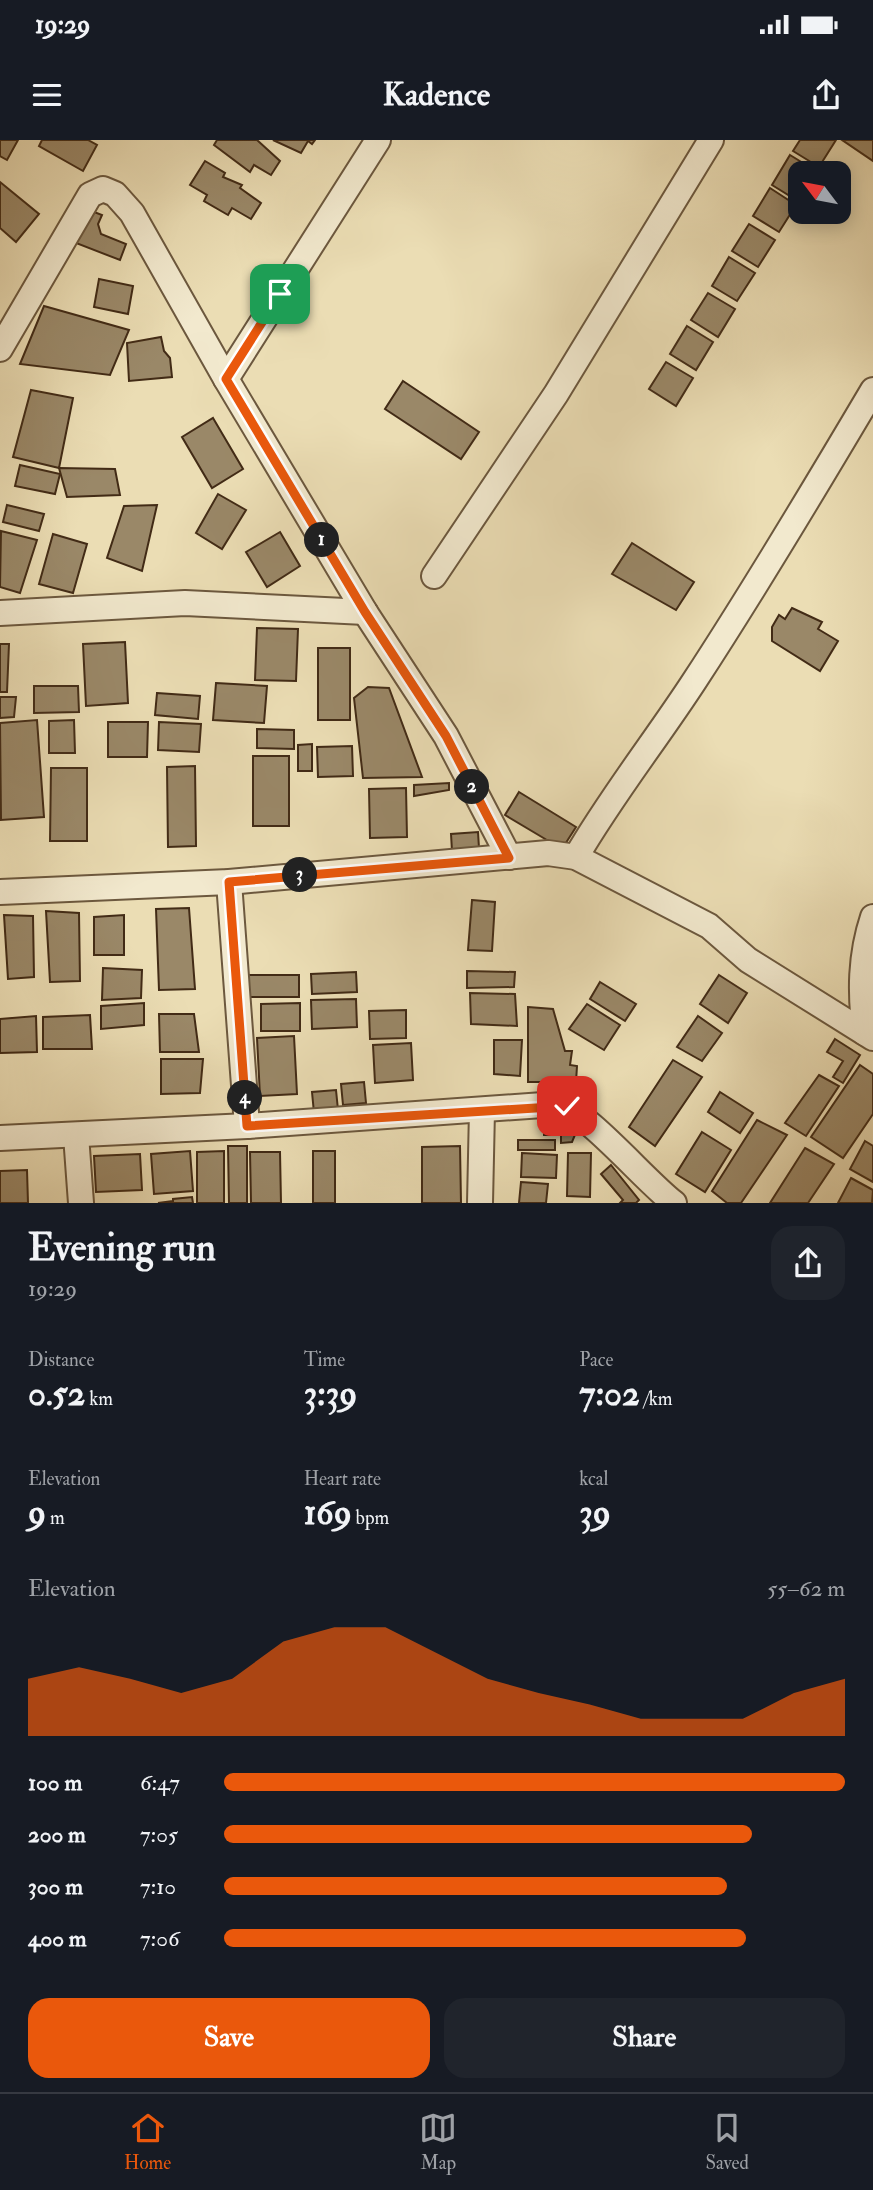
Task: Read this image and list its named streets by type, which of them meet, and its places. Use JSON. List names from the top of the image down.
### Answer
{
  "north": "top left",
  "page": {
    "status": "19:29",
    "header": "Kadence",
    "pins": [
      "1",
      "2",
      "3",
      "4"
    ],
    "heading": ["Evening run", "19:29"],
    "stats": [
      ["Distance", "0.52 km"],
      ["Time", "3:39"],
      ["Pace", "7:02 /km"],
      ["Elevation", "9 m"],
      ["Heart rate", "169 bpm"],
      ["kcal", "39"]
    ],
    "chart": ["Elevation", "55–62 m"],
    "list": [
      {
        "name": "100 m",
        "note": "6:47"
      },
      {
        "name": "200 m",
        "note": "7:05"
      },
      {
        "name": "300 m",
        "note": "7:10"
      },
      {
        "name": "400 m",
        "note": "7:06"
      }
    ],
    "buttons": ["Save", "Share"],
    "tabs": ["Home", "Map", "Saved"]
  }
}
